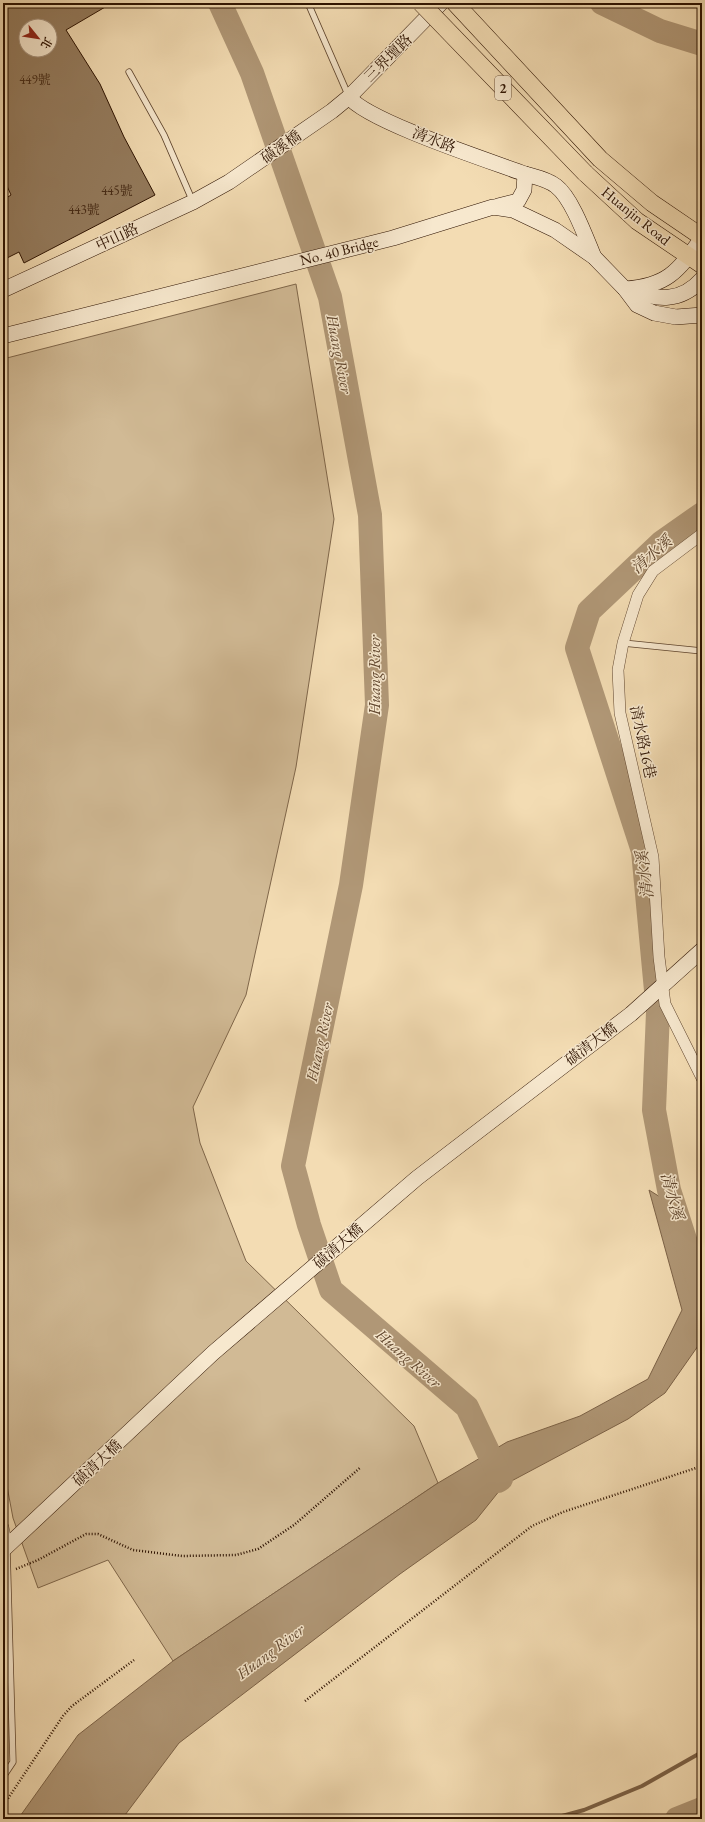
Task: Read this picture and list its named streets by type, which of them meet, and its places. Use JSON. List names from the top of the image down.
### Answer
{
  "streets": {
    "main road": ["2", "Huanjin Road"],
    "street": [
      "三界壇路",
      "清水路",
      "磺溪橋",
      "中山路",
      "No. 40 Bridge",
      "清水路16巷",
      "磺清大橋"
    ]
  },
  "crossings": [
    ["三界壇路", "清水路"],
    ["三界壇路", "磺溪橋"],
    ["清水路", "No. 40 Bridge"],
    ["磺溪橋", "中山路"],
    ["清水路16巷", "磺清大橋"]
  ],
  "water": ["Huang River", "清水溪"],
  "house_numbers": ["449號", "445號", "443號"],
  "north": "bottom right"
}
